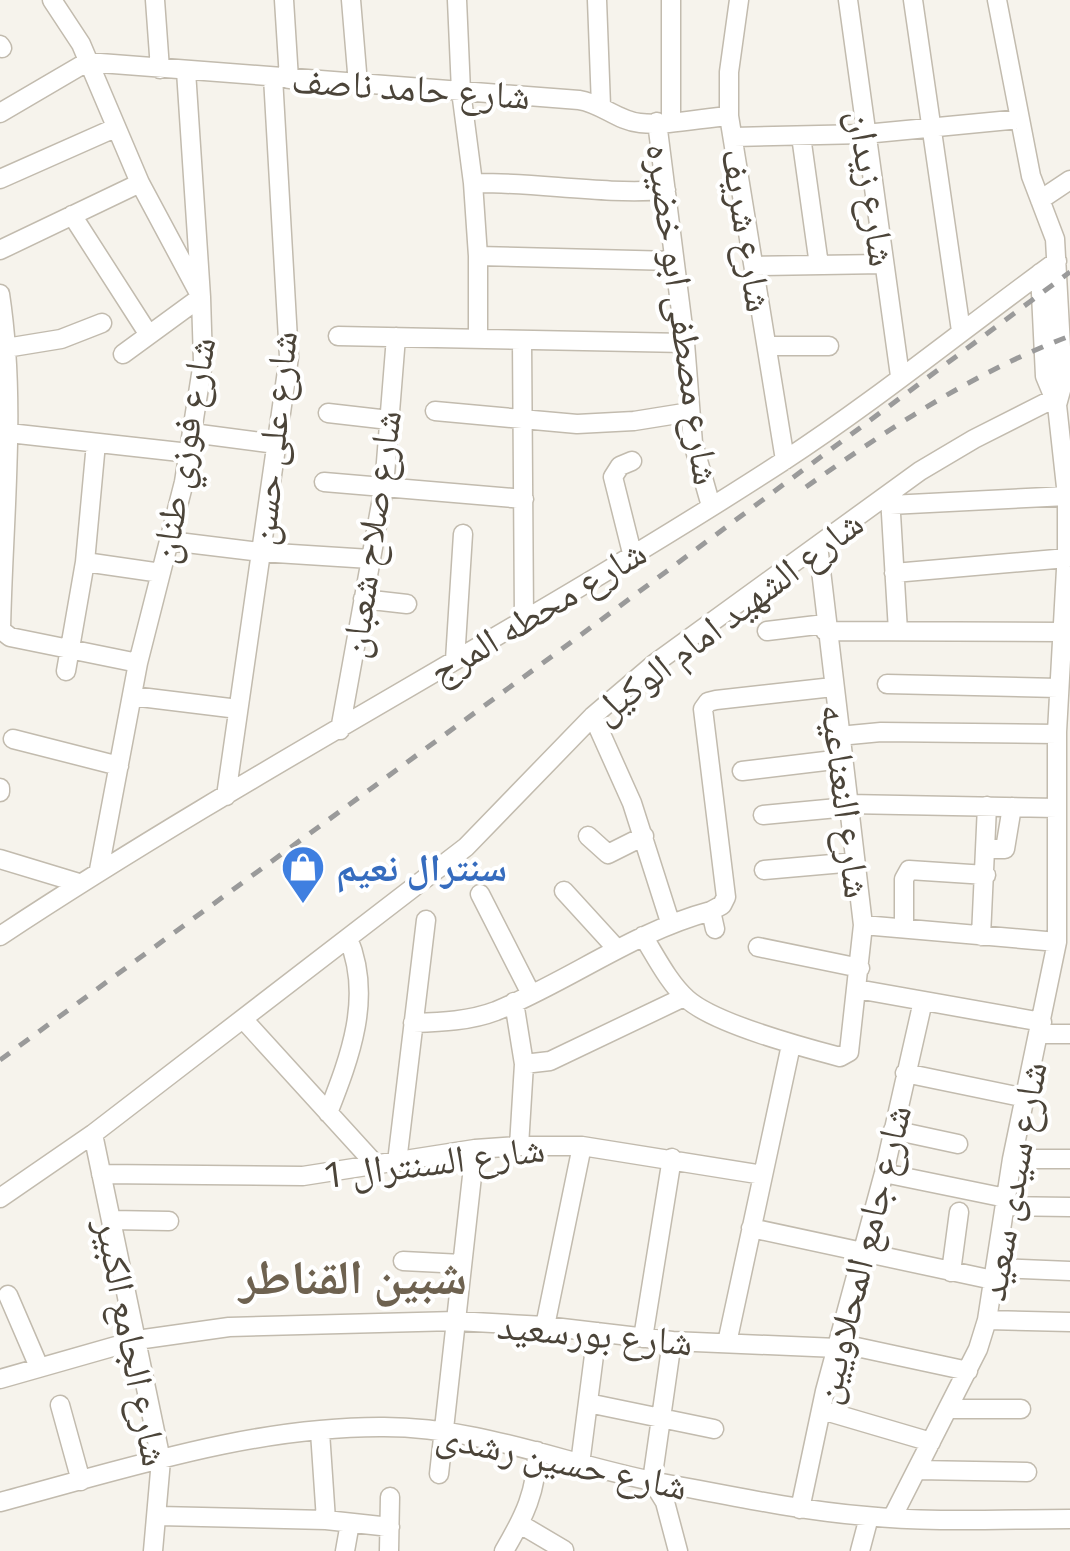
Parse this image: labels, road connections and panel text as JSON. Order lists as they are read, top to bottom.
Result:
{
  "streets": {
    "street": [
      "شارع حامد ناصف",
      "شارع زيدان",
      "شارع شريف",
      "شارع مصطفى ابو خضيره",
      "شارع على حسن",
      "شارع فوزي طنان",
      "شارع صلاح شعبان",
      "شارع محطه المرج",
      "شارع الشهيد امام الوكيل",
      "شارع النعناعيه",
      "شارع السنترال 1",
      "شارع سيدى سعيد",
      "شارع جامع المحلاويين",
      "شارع بورسعيد",
      "شارع الجامع الكبير",
      "شارع حسين رشدى"
    ]
  },
  "crossings": [
    ["شارع حامد ناصف", "شارع شريف"],
    ["شارع حامد ناصف", "شارع مصطفى ابو خضيره"],
    ["شارع حامد ناصف", "شارع على حسن"],
    ["شارع حامد ناصف", "شارع فوزي طنان"],
    ["شارع زيدان", "شارع محطه المرج"],
    ["شارع شريف", "شارع محطه المرج"],
    ["شارع مصطفى ابو خضيره", "شارع محطه المرج"],
    ["شارع على حسن", "شارع محطه المرج"],
    ["شارع فوزي طنان", "شارع محطه المرج"],
    ["شارع صلاح شعبان", "شارع محطه المرج"],
    ["شارع الشهيد امام الوكيل", "شارع النعناعيه"],
    ["شارع الشهيد امام الوكيل", "شارع سيدى سعيد"],
    ["شارع الشهيد امام الوكيل", "شارع الجامع الكبير"],
    ["شارع السنترال 1", "شارع الجامع الكبير"],
    ["شارع سيدى سعيد", "شارع بورسعيد"],
    ["شارع سيدى سعيد", "شارع حسين رشدى"],
    ["شارع جامع المحلاويين", "شارع بورسعيد"],
    ["شارع جامع المحلاويين", "شارع حسين رشدى"],
    ["شارع بورسعيد", "شارع الجامع الكبير"],
    ["شارع الجامع الكبير", "شارع حسين رشدى"]
  ],
  "districts": ["شبين القناطر"],
  "places": {
    "shop": ["سنترال نعيم"]
  }
}
